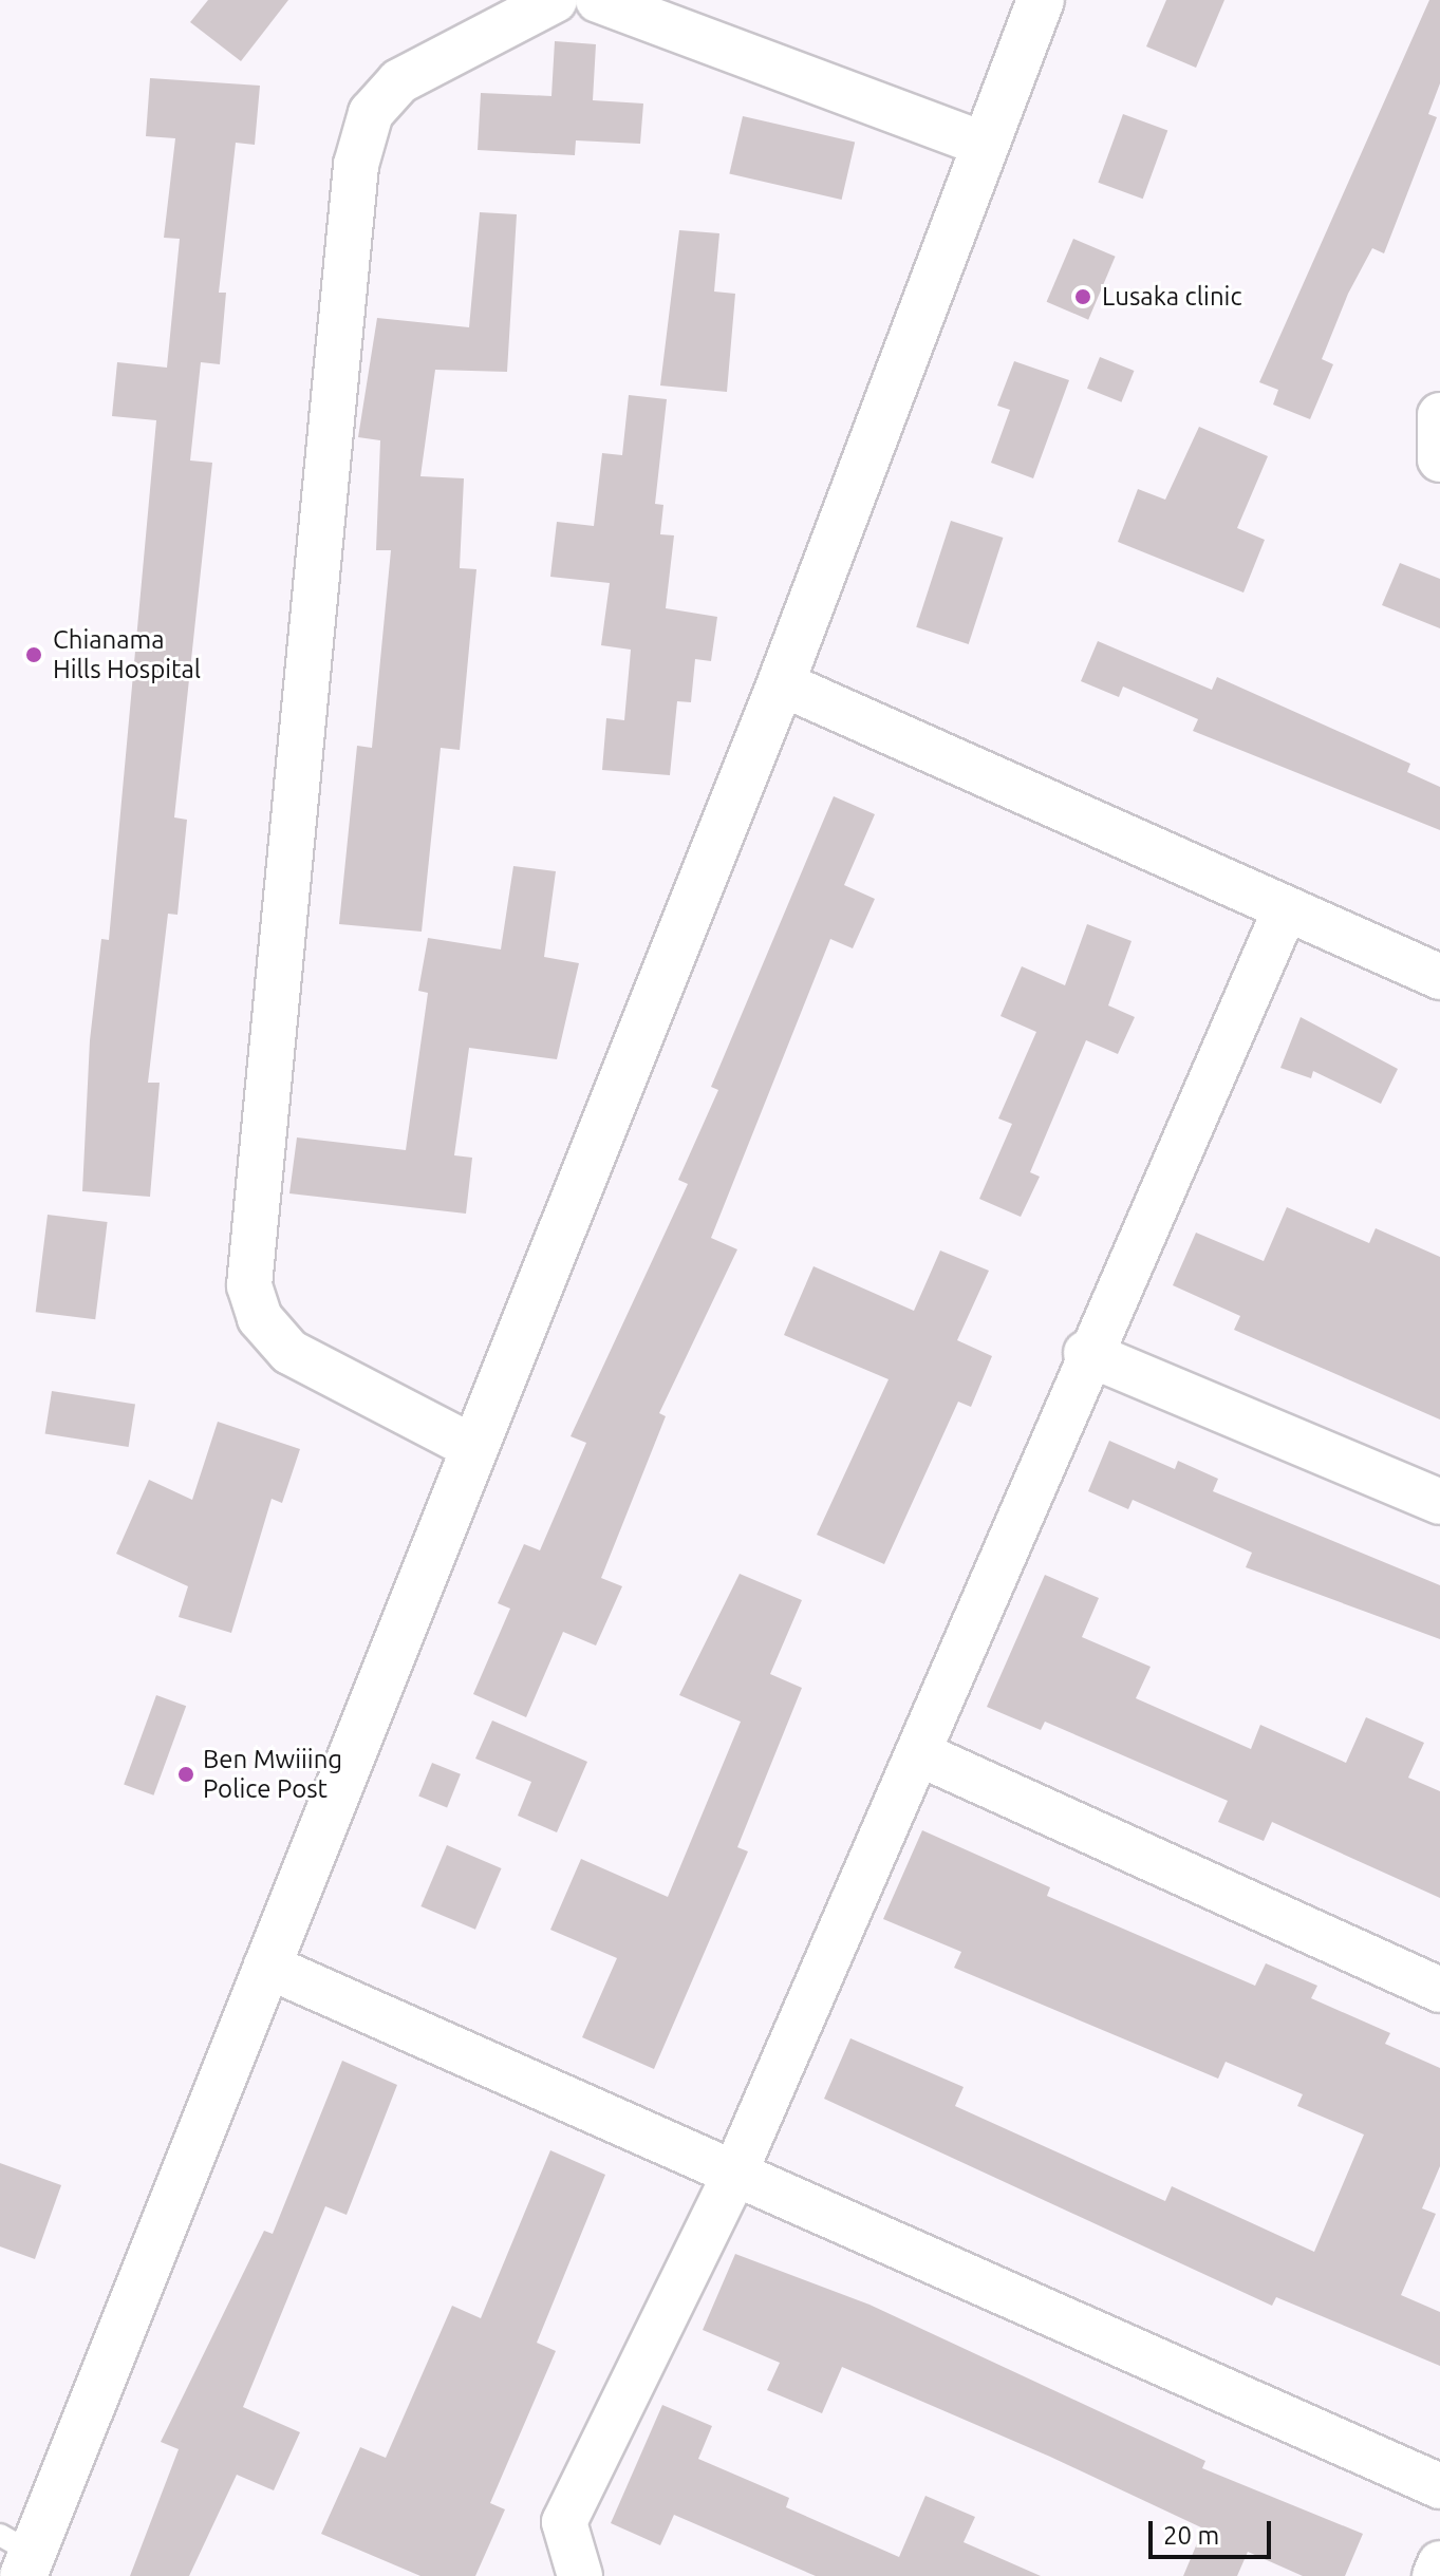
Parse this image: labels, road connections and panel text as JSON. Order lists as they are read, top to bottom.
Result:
{
  "places": ["Lusaka clinic", "Chianama Hills Hospital", "Ben Mwiiing Police Post"],
  "scale_bar": "20 m"
}
